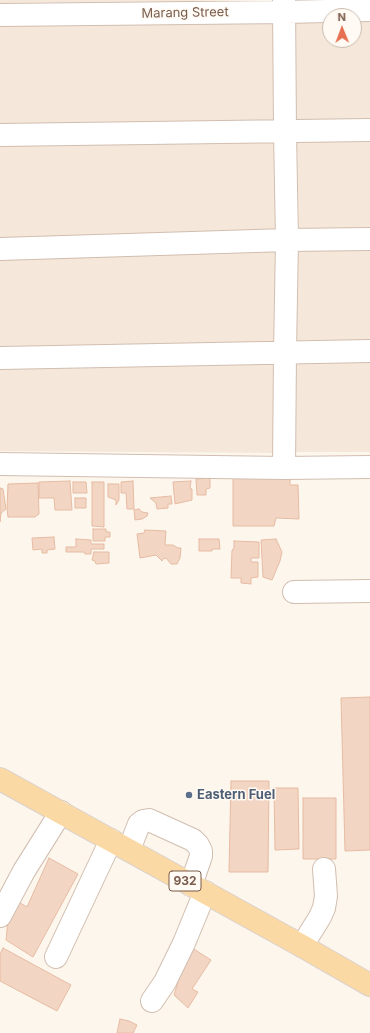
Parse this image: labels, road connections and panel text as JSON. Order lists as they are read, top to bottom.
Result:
{
  "streets": {
    "main road": ["932"],
    "street": ["Marang Street"]
  },
  "places": ["Eastern Fuel"],
  "north": "top"
}
